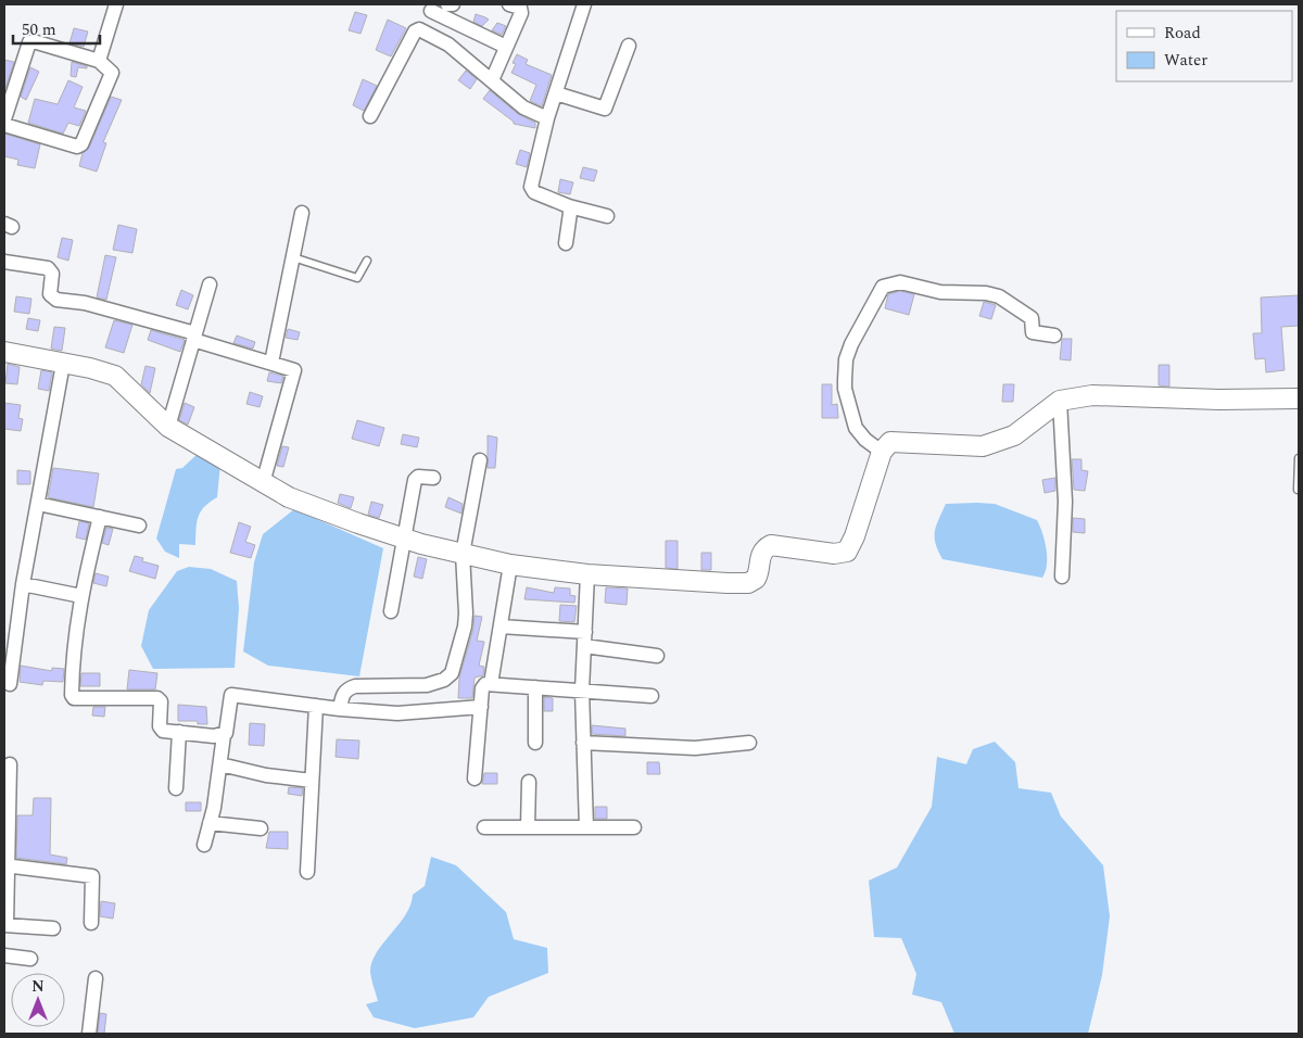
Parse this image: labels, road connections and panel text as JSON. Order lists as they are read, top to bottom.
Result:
{
  "legend": ["Road", "Water"],
  "scale_bar": "50 m",
  "north": "top"
}
